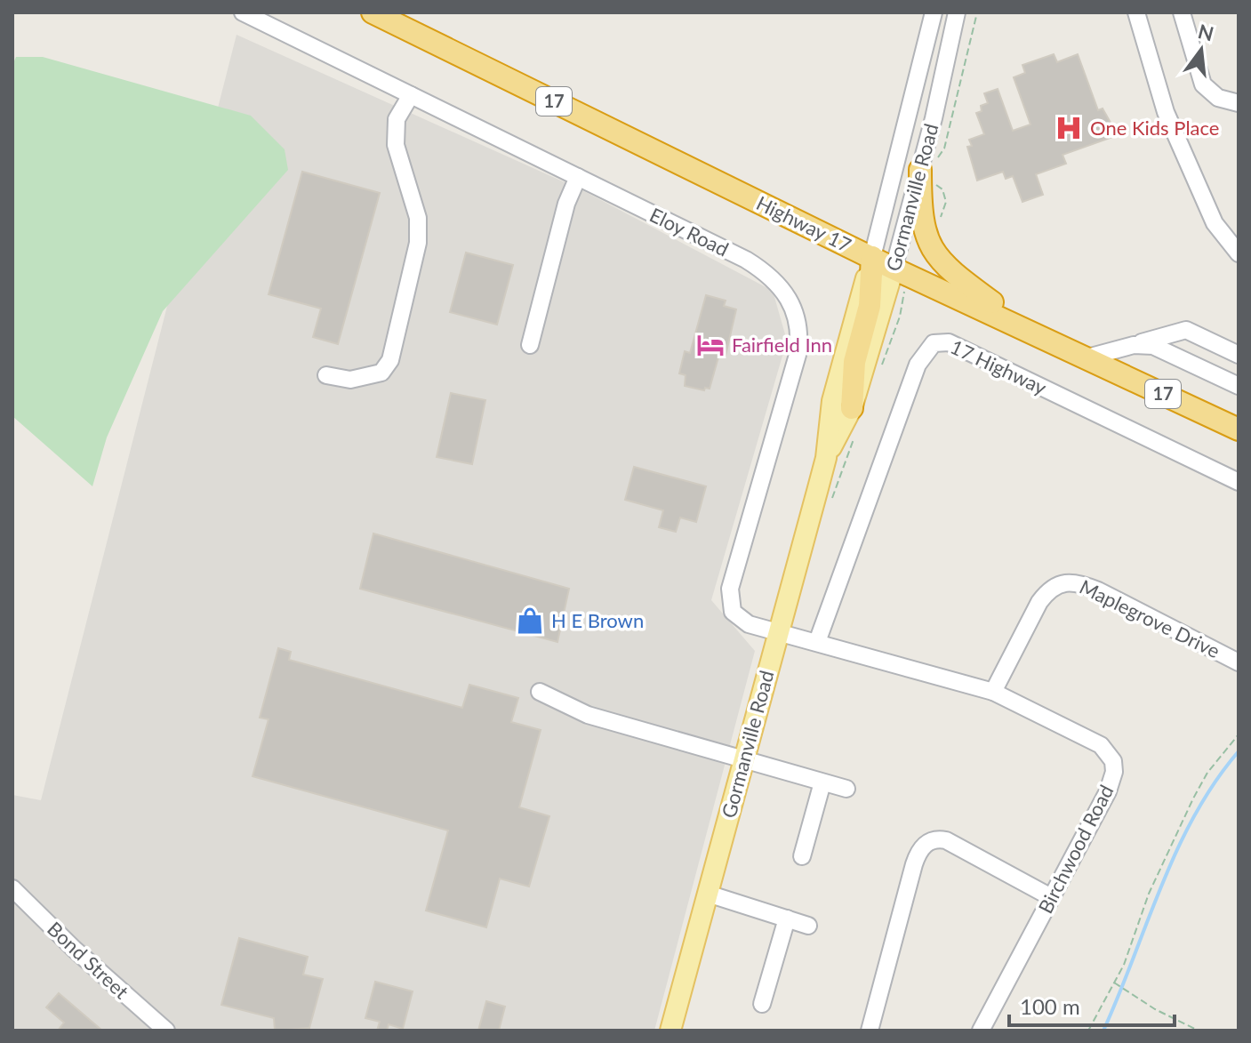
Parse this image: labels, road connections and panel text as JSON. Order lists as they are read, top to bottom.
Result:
{
  "streets": {
    "highway": ["17", "Highway 17"],
    "main road": ["Gormanville Road"],
    "street": [
      "Eloy Road",
      "17 Highway",
      "Maplegrove Drive",
      "Birchwood Road",
      "Bond Street"
    ]
  },
  "crossings": [
    ["Gormanville Road", "Highway 17"],
    ["Gormanville Road", "Eloy Road"],
    ["Gormanville Road", "Birchwood Road"],
    ["Eloy Road", "Birchwood Road"],
    ["17 Highway", "Birchwood Road"],
    ["Maplegrove Drive", "Birchwood Road"]
  ],
  "places": {
    "hospital": ["One Kids Place"],
    "hotel": ["Fairfield Inn"],
    "shop": ["H E Brown"]
  },
  "scale_bar": "100 m",
  "north": "top"
}
